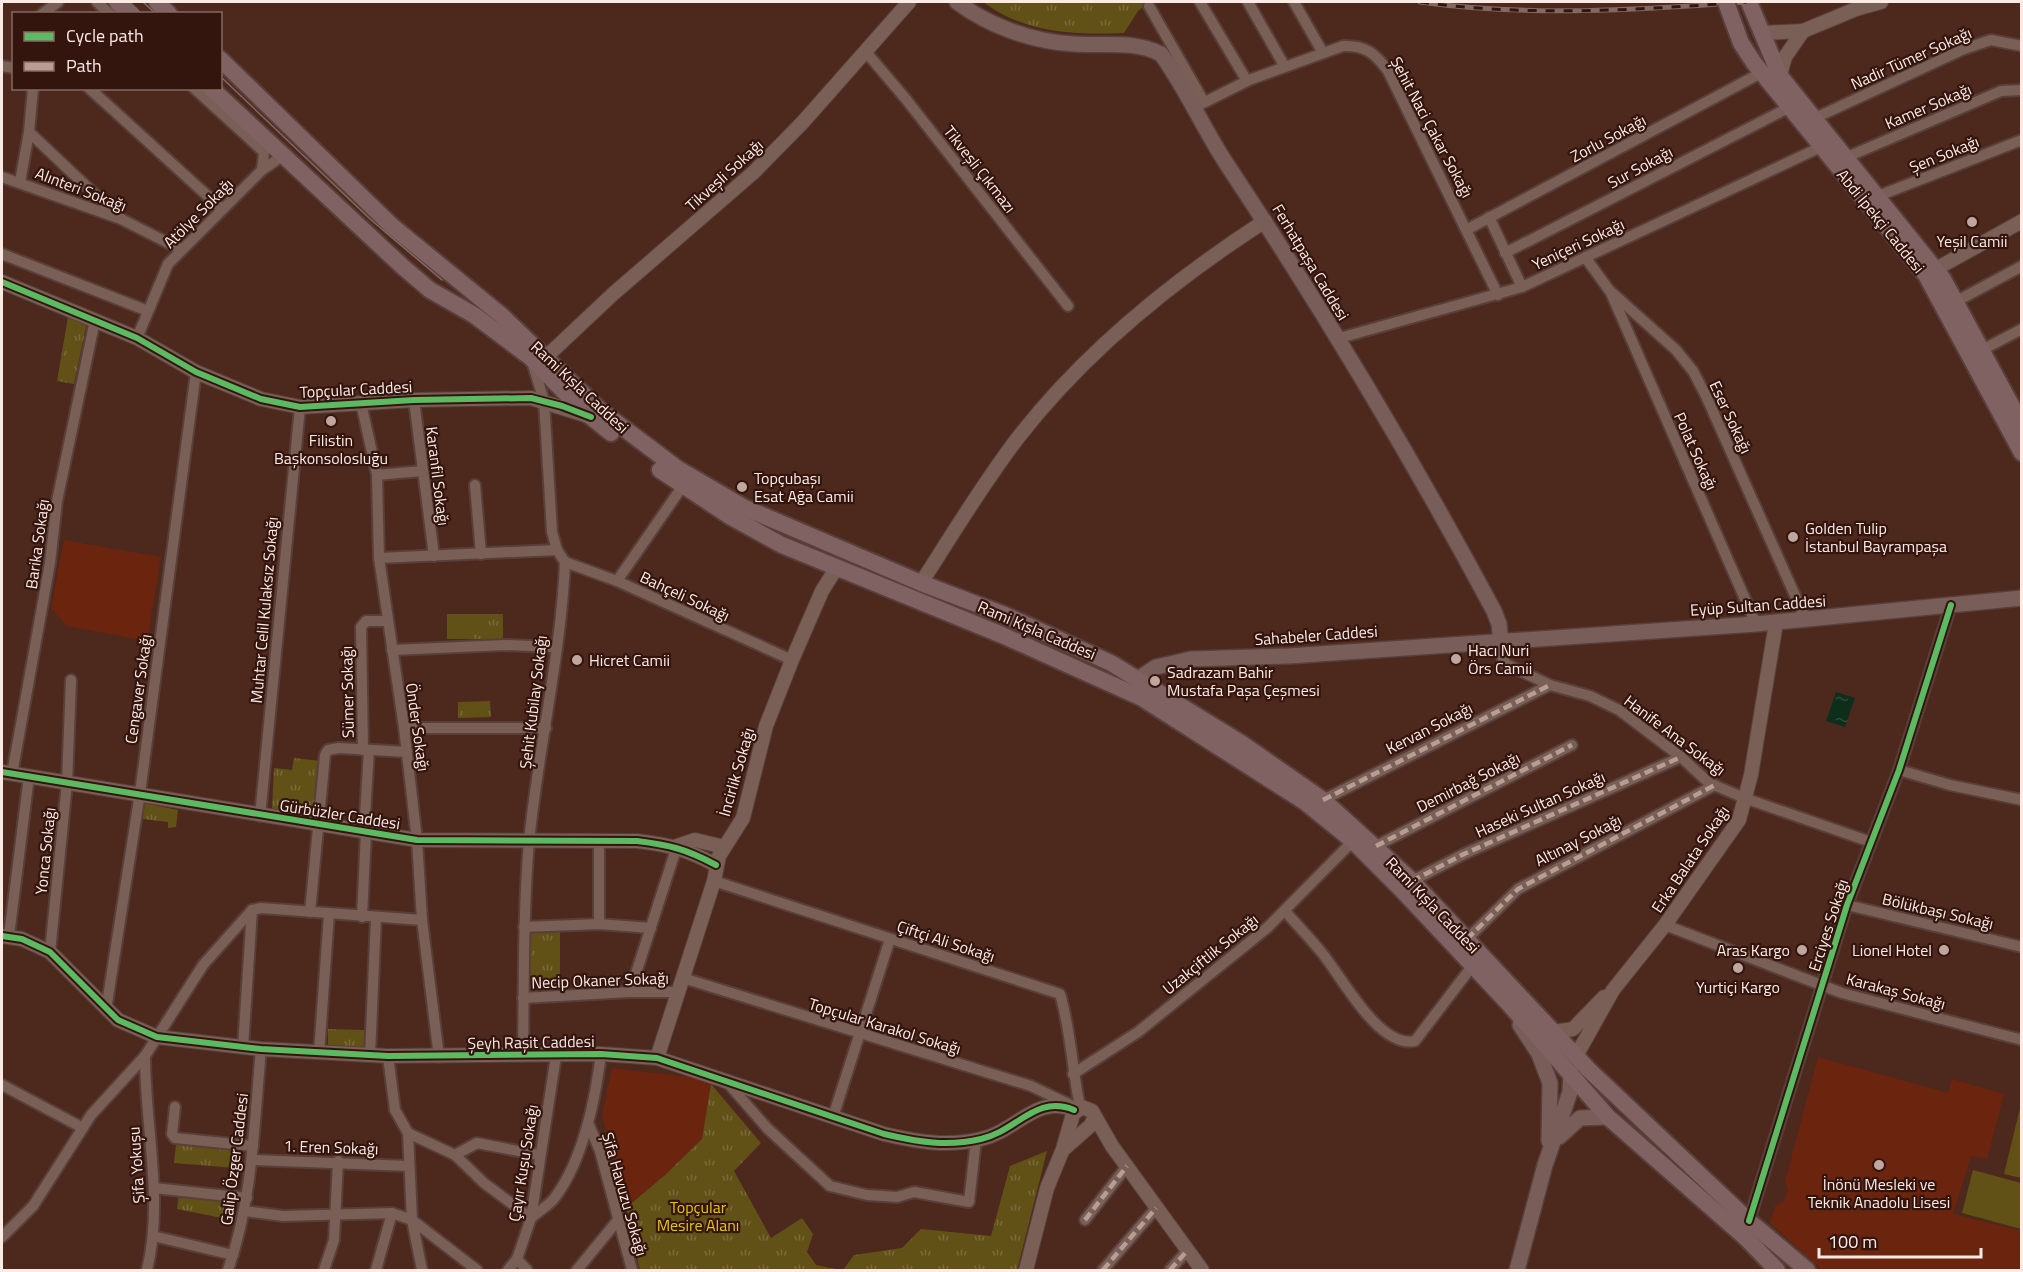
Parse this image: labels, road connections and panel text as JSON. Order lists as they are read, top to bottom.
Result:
{
  "streets": {
    "main road": [
      "Abdi İpekçi Caddesi",
      "Ferhatpaşa Caddesi",
      "Rami Kışla Caddesi",
      "Eyüp Sultan Caddesi",
      "Sahabeler Caddesi"
    ],
    "street": [
      "Nadir Tümer Sokağı",
      "Kamer Sokağı",
      "Şehit Naci Çakar Sokağı",
      "Zorlu Sokağı",
      "Şen Sokağı",
      "Sur Sokağı",
      "Tikveşli Çıkmazı",
      "Tikveşli Sokağı",
      "Alınteri Sokağı",
      "Atölye Sokağı",
      "Yeniçeri Sokağı",
      "Topçular Caddesi",
      "Eser Sokağı",
      "Polat Sokağı",
      "Karanfil Sokağı",
      "Barika Sokağı",
      "Bahçeli Sokağı",
      "Muhtar Celil Kulaksız Sokağı",
      "Cengaver Sokağı",
      "Sümer Sokağı",
      "Şehit Kubilay Sokağı",
      "Önder Sokağı",
      "Kervan Sokağı",
      "Hanife Ana Sokağı",
      "İncirlik Sokağı",
      "Demirbağ Sokağı",
      "Haseki Sultan Sokağı",
      "Gürbüzler Caddesi",
      "Altınay Sokağı",
      "Yonca Sokağı",
      "Erka Balata Sokağı",
      "Bölükbaşı Sokağı",
      "Erciyes Sokağı",
      "Çiftçi Ali Sokağı",
      "Uzakçiftlik Sokağı",
      "Necip Okaner Sokağı",
      "Karakaş Sokağı",
      "Topçular Karakol Sokağı",
      "Şeyh Raşit Caddesi",
      "1. Eren Sokağı",
      "Galip Özger Caddesi",
      "Çayır Kuşu Sokağı",
      "Şifa Yokuşu",
      "Şifa Havuzu Sokağı"
    ]
  },
  "crossings": [
    ["Nadir Tümer Sokağı", "Abdi İpekçi Caddesi"],
    ["Kamer Sokağı", "Abdi İpekçi Caddesi"],
    ["Şehit Naci Çakar Sokağı", "Zorlu Sokağı"],
    ["Şehit Naci Çakar Sokağı", "Yeniçeri Sokağı"],
    ["Şehit Naci Çakar Sokağı", "Ferhatpaşa Caddesi"],
    ["Zorlu Sokağı", "Abdi İpekçi Caddesi"],
    ["Şen Sokağı", "Abdi İpekçi Caddesi"],
    ["Sur Sokağı", "Abdi İpekçi Caddesi"],
    ["Tikveşli Çıkmazı", "Tikveşli Sokağı"],
    ["Tikveşli Sokağı", "Rami Kışla Caddesi"],
    ["Alınteri Sokağı", "Atölye Sokağı"],
    ["Atölye Sokağı", "Rami Kışla Caddesi"],
    ["Atölye Sokağı", "Topçular Caddesi"],
    ["Abdi İpekçi Caddesi", "Yeniçeri Sokağı"],
    ["Yeniçeri Sokağı", "Ferhatpaşa Caddesi"],
    ["Yeniçeri Sokağı", "Eser Sokağı"],
    ["Ferhatpaşa Caddesi", "Eyüp Sultan Caddesi"],
    ["Ferhatpaşa Caddesi", "Sahabeler Caddesi"],
    ["Ferhatpaşa Caddesi", "Hanife Ana Sokağı"],
    ["Rami Kışla Caddesi", "Topçular Caddesi"],
    ["Rami Kışla Caddesi", "Sahabeler Caddesi"],
    ["Rami Kışla Caddesi", "Kervan Sokağı"],
    ["Rami Kışla Caddesi", "İncirlik Sokağı"],
    ["Rami Kışla Caddesi", "Demirbağ Sokağı"],
    ["Rami Kışla Caddesi", "Haseki Sultan Sokağı"],
    ["Rami Kışla Caddesi", "Altınay Sokağı"],
    ["Rami Kışla Caddesi", "Erka Balata Sokağı"],
    ["Rami Kışla Caddesi", "Erciyes Sokağı"],
    ["Rami Kışla Caddesi", "Uzakçiftlik Sokağı"],
    ["Topçular Caddesi", "Karanfil Sokağı"],
    ["Topçular Caddesi", "Barika Sokağı"],
    ["Topçular Caddesi", "Muhtar Celil Kulaksız Sokağı"],
    ["Topçular Caddesi", "Cengaver Sokağı"],
    ["Topçular Caddesi", "Önder Sokağı"],
    ["Eser Sokağı", "Polat Sokağı"],
    ["Eser Sokağı", "Eyüp Sultan Caddesi"],
    ["Polat Sokağı", "Eyüp Sultan Caddesi"],
    ["Barika Sokağı", "Gürbüzler Caddesi"],
    ["Bahçeli Sokağı", "Şehit Kubilay Sokağı"],
    ["Bahçeli Sokağı", "İncirlik Sokağı"],
    ["Eyüp Sultan Caddesi", "Sahabeler Caddesi"],
    ["Eyüp Sultan Caddesi", "Hanife Ana Sokağı"],
    ["Eyüp Sultan Caddesi", "Erka Balata Sokağı"],
    ["Eyüp Sultan Caddesi", "Erciyes Sokağı"],
    ["Muhtar Celil Kulaksız Sokağı", "Gürbüzler Caddesi"],
    ["Sahabeler Caddesi", "Hanife Ana Sokağı"],
    ["Cengaver Sokağı", "Gürbüzler Caddesi"],
    ["Cengaver Sokağı", "Şeyh Raşit Caddesi"],
    ["Sümer Sokağı", "Önder Sokağı"],
    ["Sümer Sokağı", "Gürbüzler Caddesi"],
    ["Şehit Kubilay Sokağı", "Gürbüzler Caddesi"],
    ["Şehit Kubilay Sokağı", "Necip Okaner Sokağı"],
    ["Şehit Kubilay Sokağı", "Şeyh Raşit Caddesi"],
    ["Önder Sokağı", "Gürbüzler Caddesi"],
    ["Önder Sokağı", "Şeyh Raşit Caddesi"],
    ["Kervan Sokağı", "Hanife Ana Sokağı"],
    ["Hanife Ana Sokağı", "Haseki Sultan Sokağı"],
    ["Hanife Ana Sokağı", "Altınay Sokağı"],
    ["Hanife Ana Sokağı", "Erka Balata Sokağı"],
    ["Hanife Ana Sokağı", "Erciyes Sokağı"],
    ["İncirlik Sokağı", "Çiftçi Ali Sokağı"],
    ["İncirlik Sokağı", "Necip Okaner Sokağı"],
    ["İncirlik Sokağı", "Topçular Karakol Sokağı"],
    ["İncirlik Sokağı", "Şeyh Raşit Caddesi"],
    ["Gürbüzler Caddesi", "Yonca Sokağı"],
    ["Yonca Sokağı", "Şeyh Raşit Caddesi"],
    ["Erka Balata Sokağı", "Karakaş Sokağı"],
    ["Bölükbaşı Sokağı", "Erciyes Sokağı"],
    ["Erciyes Sokağı", "Karakaş Sokağı"],
    ["Çiftçi Ali Sokağı", "Uzakçiftlik Sokağı"],
    ["Çiftçi Ali Sokağı", "Topçular Karakol Sokağı"],
    ["Çiftçi Ali Sokağı", "Şeyh Raşit Caddesi"],
    ["Topçular Karakol Sokağı", "Şeyh Raşit Caddesi"],
    ["Şeyh Raşit Caddesi", "Galip Özger Caddesi"],
    ["Şeyh Raşit Caddesi", "Çayır Kuşu Sokağı"],
    ["1. Eren Sokağı", "Galip Özger Caddesi"]
  ],
  "parks": ["Topçular Mesire Alanı"],
  "places": [
    "Yeşil Camii",
    "Filistin Başkonsolosluğu",
    "Topçubaşı Esat Ağa Camii",
    "Golden Tulip İstanbul Bayrampaşa",
    "Hacı Nuri Örs Camii",
    "Hicret Camii",
    "Sadrazam Bahir Mustafa Paşa Çeşmesi",
    "Aras Kargo",
    "Lionel Hotel",
    "Yurtiçi Kargo",
    "İnönü Mesleki ve Teknik Anadolu Lisesi"
  ],
  "legend": ["Cycle path", "Path"],
  "scale_bar": "100 m"
}
